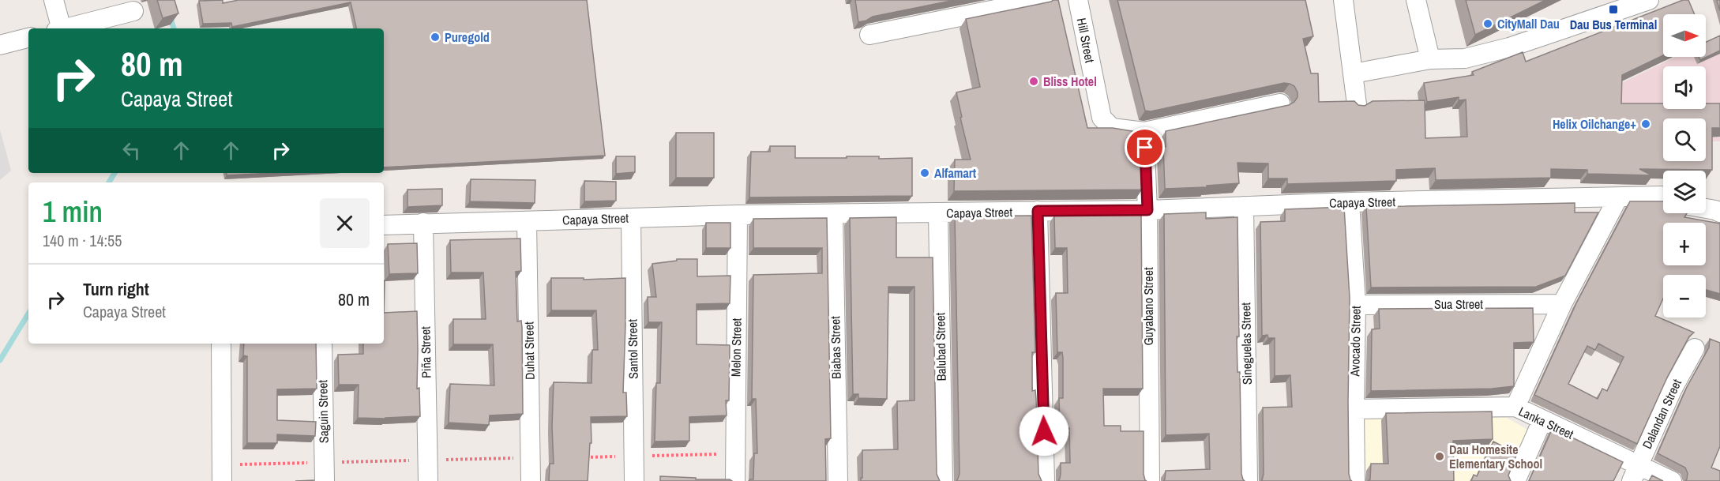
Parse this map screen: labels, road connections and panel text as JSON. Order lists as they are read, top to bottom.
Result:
{
  "streets": {
    "street": [
      "Hill Street",
      "Capaya Street",
      "Sua Street",
      "Guyabano Street",
      "Avocado Street",
      "Sineguelas Street",
      "Balubad Street",
      "Melon Street",
      "Biabas Street",
      "Santol Street",
      "Duhat Street",
      "Piña Street",
      "Saguin Street",
      "Dalandan Street",
      "Lanka Street"
    ]
  },
  "crossings": [
    ["Hill Street", "Guyabano Street"],
    ["Capaya Street", "Guyabano Street"],
    ["Capaya Street", "Avocado Street"],
    ["Capaya Street", "Sineguelas Street"],
    ["Capaya Street", "Balubad Street"],
    ["Capaya Street", "Melon Street"],
    ["Capaya Street", "Biabas Street"],
    ["Capaya Street", "Santol Street"],
    ["Capaya Street", "Duhat Street"],
    ["Capaya Street", "Piña Street"],
    ["Sua Street", "Avocado Street"],
    ["Avocado Street", "Lanka Street"],
    ["Dalandan Street", "Lanka Street"]
  ],
  "places": {
    "transit": ["Dau Bus Terminal"],
    "other": [
      "CityMall Dau",
      "Puregold",
      "Bliss Hotel",
      "Helix Oilchange+",
      "Alfamart",
      "Dau Homesite Elementary School"
    ]
  },
  "north": "right",
  "page": {
    "map_buttons": ["+", "−"],
    "turn": ["80 m", "Capaya Street"],
    "heading": ["1 min", "140 m · 14:55"],
    "list": [
      {
        "name": "Turn right",
        "note": "Capaya Street",
        "value": "80 m"
      }
    ]
  }
}
